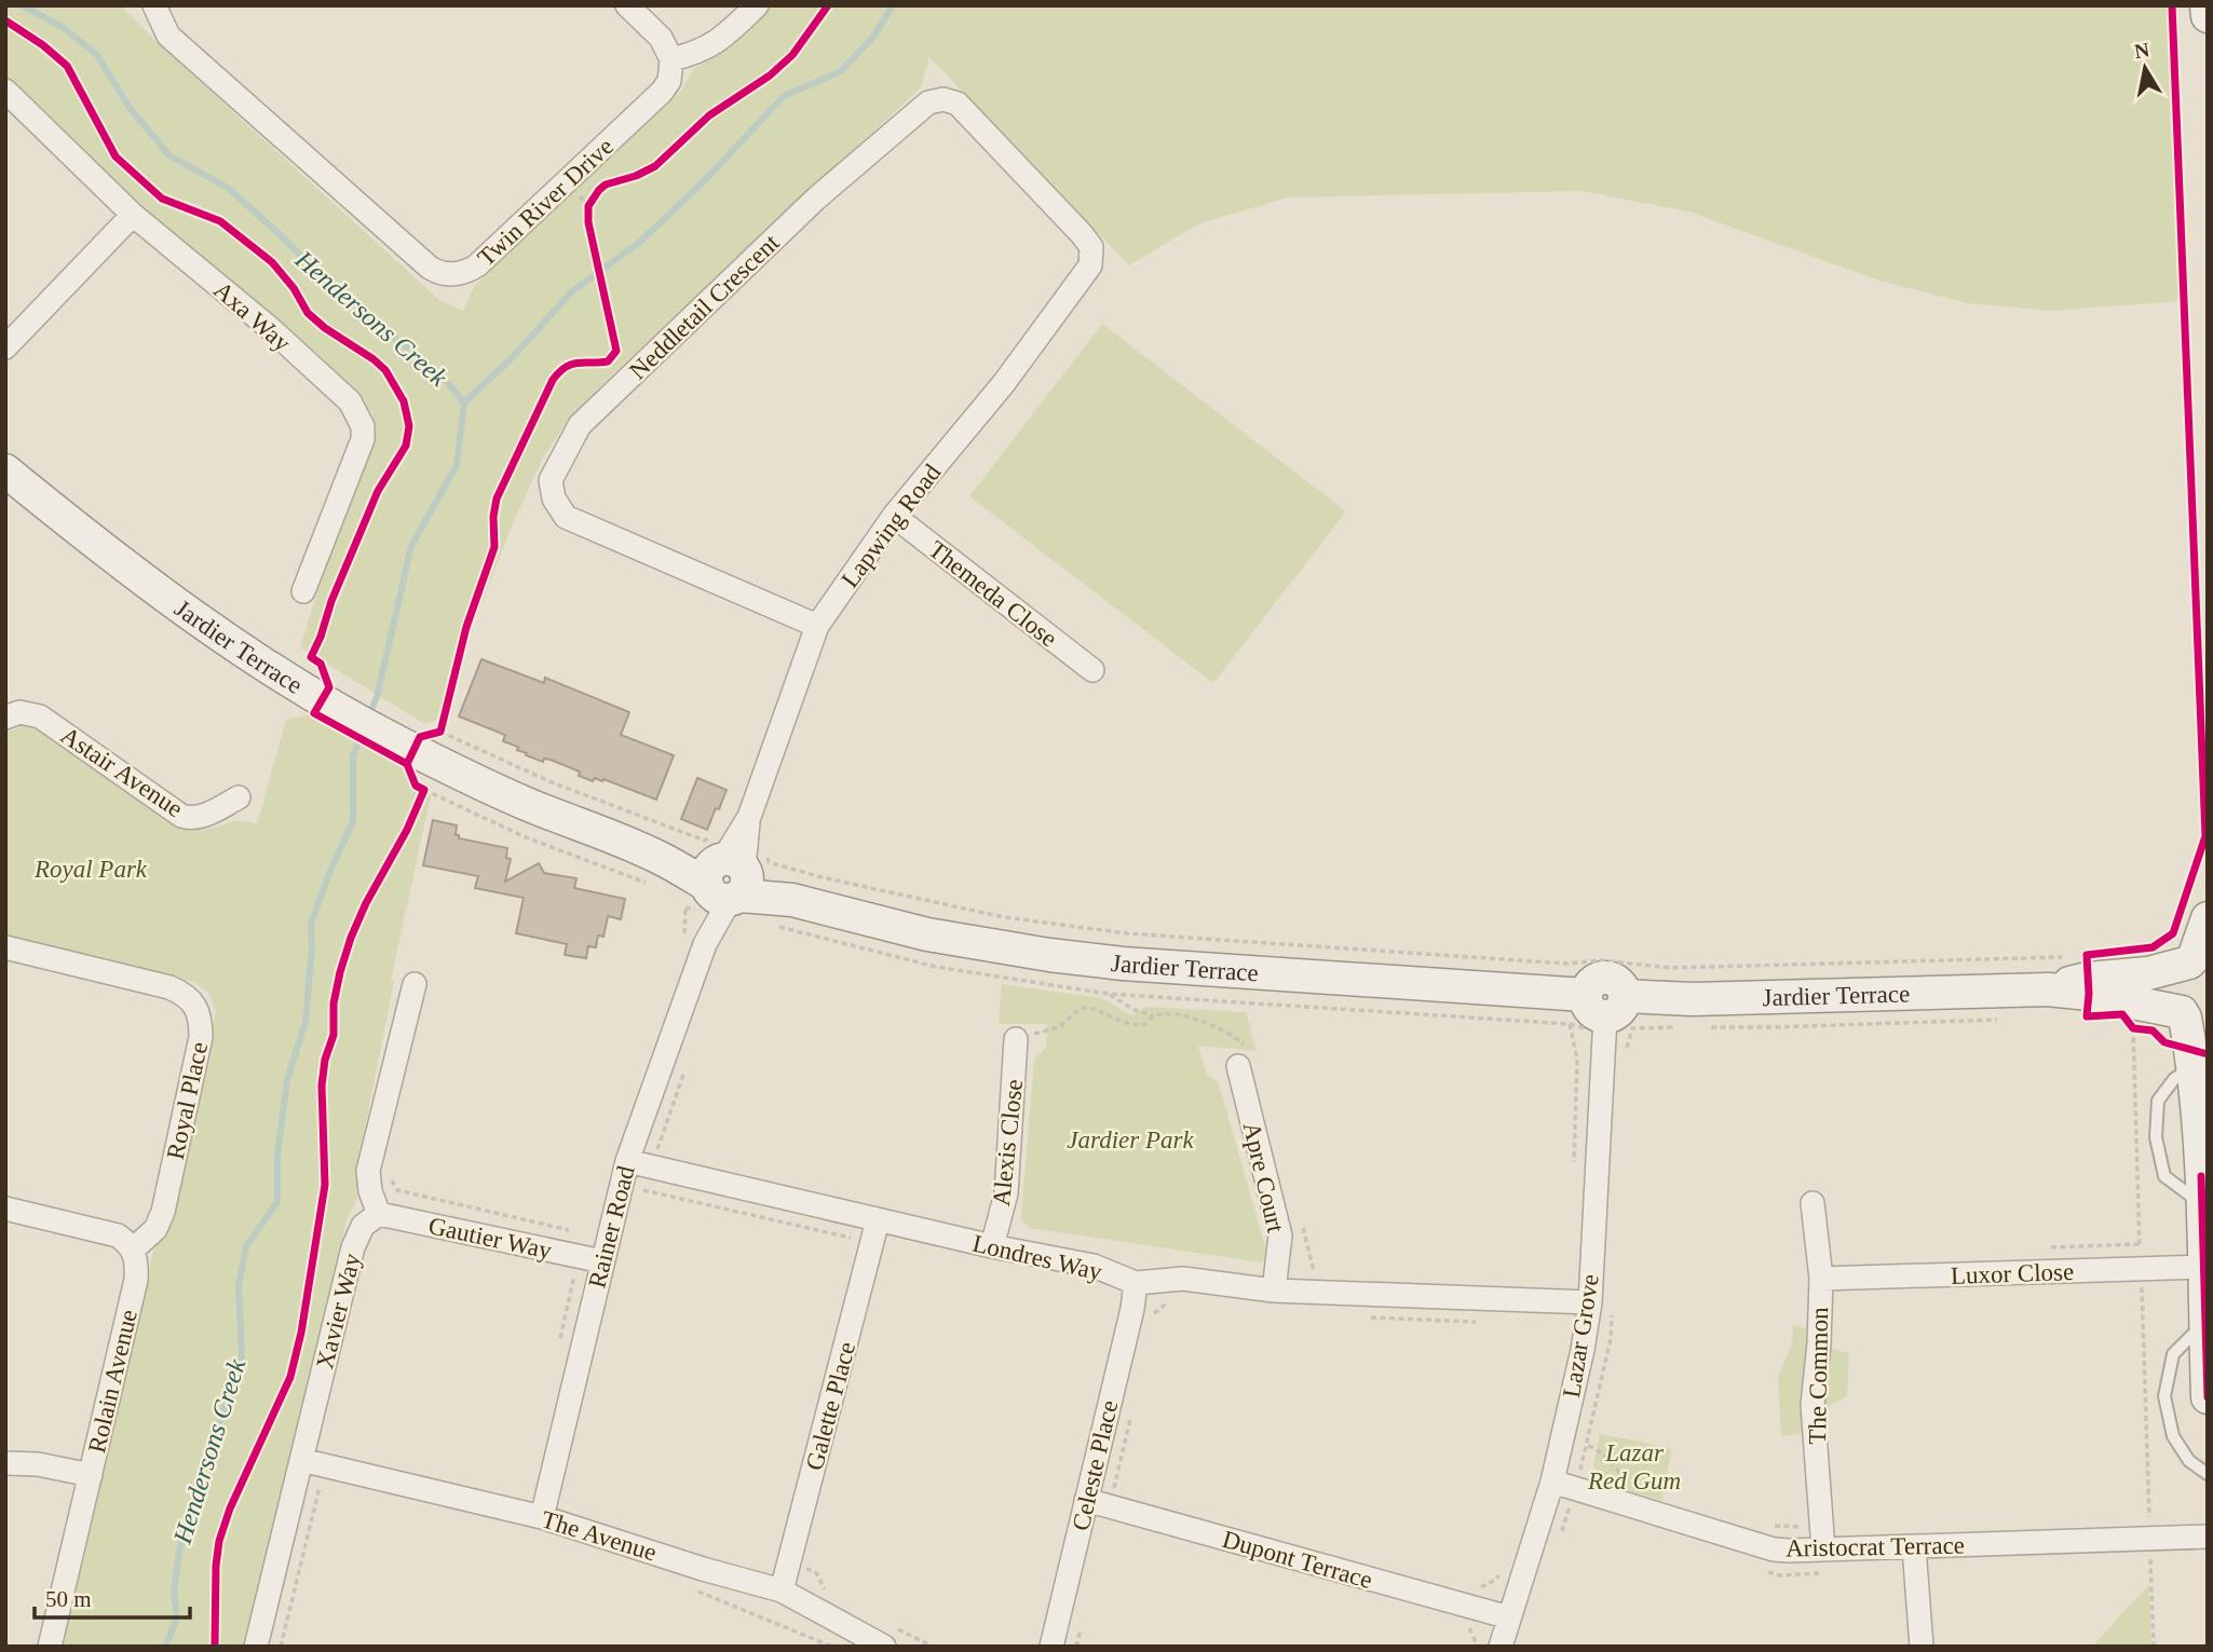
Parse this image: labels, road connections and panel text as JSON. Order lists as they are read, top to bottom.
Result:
{
  "streets": {
    "street": [
      "Twin River Drive",
      "Neddletail Crescent",
      "Axa Way",
      "Lapwing Road",
      "Themeda Close",
      "Jardier Terrace",
      "Astair Avenue",
      "Royal Place",
      "Alexis Close",
      "Apre Court",
      "Rainer Road",
      "Gautier Way",
      "Londres Way",
      "Luxor Close",
      "Xavier Way",
      "Lazar Grove",
      "The Common",
      "Rolain Avenue",
      "Galette Place",
      "Celeste Place",
      "The Avenue",
      "Aristocrat Terrace",
      "Dupont Terrace"
    ]
  },
  "crossings": [
    ["Neddletail Crescent", "Lapwing Road"],
    ["Lapwing Road", "Themeda Close"],
    ["Lapwing Road", "Jardier Terrace"],
    ["Lapwing Road", "Rainer Road"],
    ["Jardier Terrace", "Rainer Road"],
    ["Jardier Terrace", "Lazar Grove"],
    ["Royal Place", "Rolain Avenue"],
    ["Alexis Close", "Londres Way"],
    ["Apre Court", "Londres Way"],
    ["Rainer Road", "Gautier Way"],
    ["Rainer Road", "Londres Way"],
    ["Rainer Road", "The Avenue"],
    ["Gautier Way", "Xavier Way"],
    ["Londres Way", "Lazar Grove"],
    ["Londres Way", "Galette Place"],
    ["Londres Way", "Celeste Place"],
    ["Luxor Close", "The Common"],
    ["Xavier Way", "The Avenue"],
    ["Lazar Grove", "Aristocrat Terrace"],
    ["Lazar Grove", "Dupont Terrace"],
    ["The Common", "Aristocrat Terrace"],
    ["Galette Place", "The Avenue"],
    ["Celeste Place", "Dupont Terrace"]
  ],
  "water": ["Hendersons Creek"],
  "parks": ["Royal Park", "Jardier Park", "Lazar Red Gum"],
  "scale_bar": "50 m",
  "north": "top"
}
